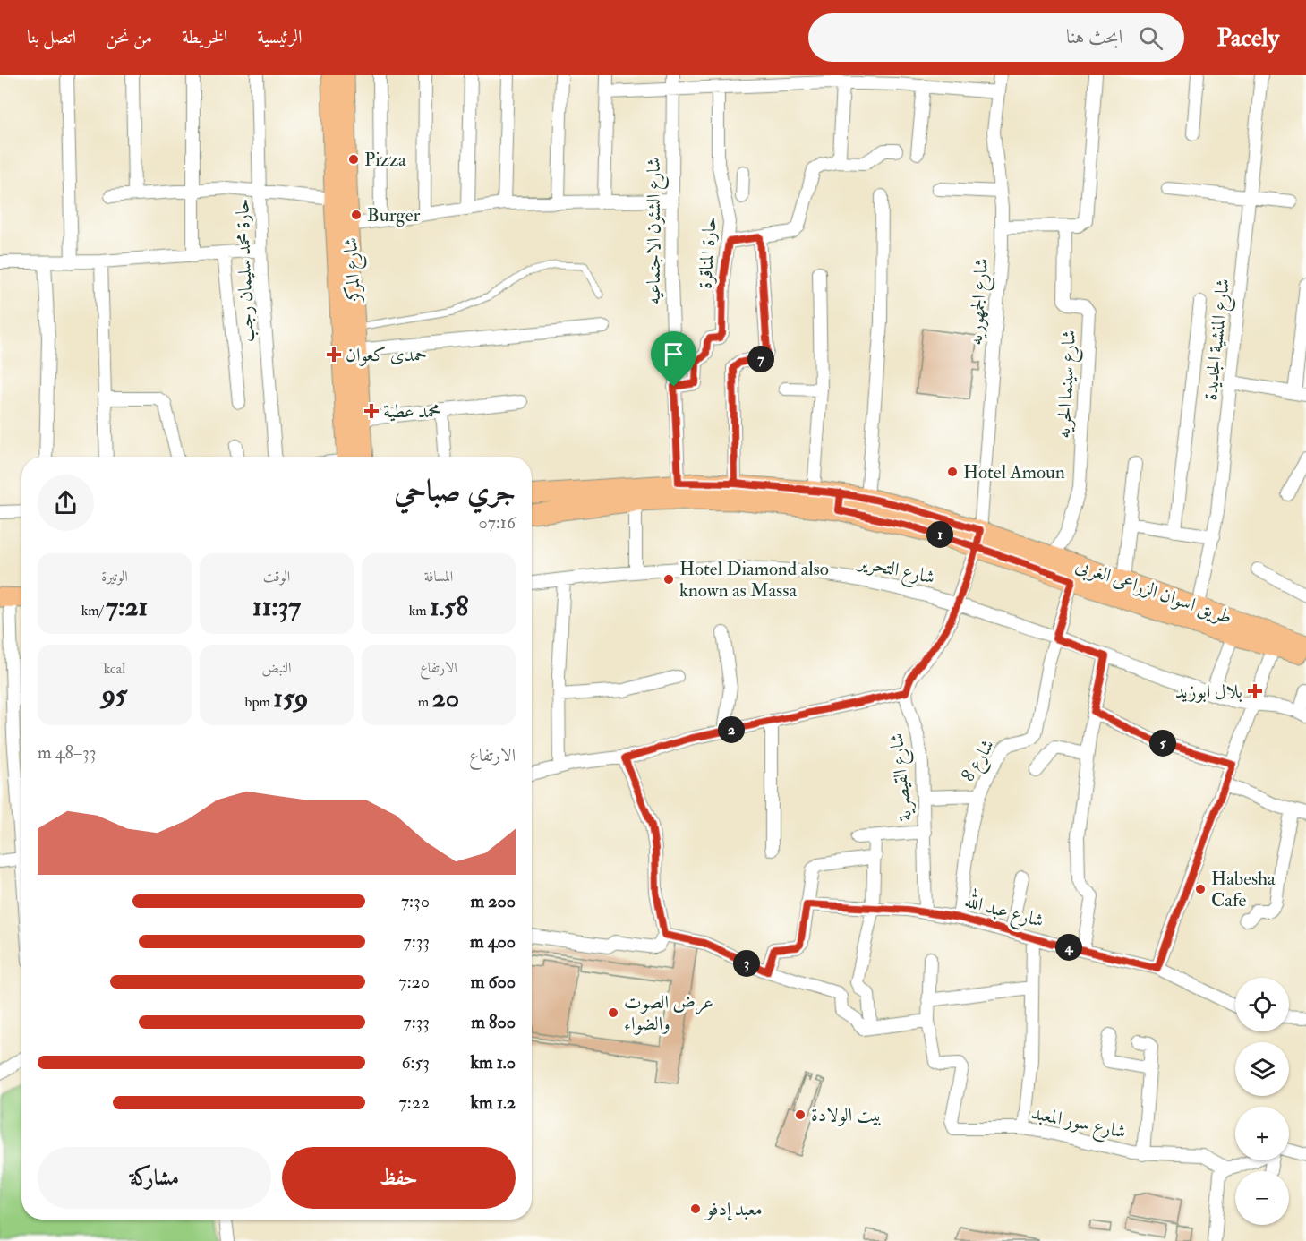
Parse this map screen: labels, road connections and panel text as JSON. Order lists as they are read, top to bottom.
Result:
{
  "streets": {
    "main road": ["شارع المركز", "طريق اسوان الزراعى الغربى"],
    "street": [
      "شارع الشئون الاجتماعيه",
      "حارة المناقرة",
      "حارة محمد سليمان رجب",
      "شارع الجمهوريه",
      "شارع المنشية الجديدة",
      "شارع سينما الحريه",
      "شارع التحرير",
      "شارع 8",
      "شارع القيصرية",
      "شارع عبد الله",
      "شارع سور المعبد"
    ]
  },
  "crossings": [
    ["شارع الشئون الاجتماعيه", "حارة المناقرة"],
    ["شارع الشئون الاجتماعيه", "طريق اسوان الزراعى الغربى"],
    ["شارع الجمهوريه", "طريق اسوان الزراعى الغربى"],
    ["شارع المنشية الجديدة", "طريق اسوان الزراعى الغربى"],
    ["شارع سينما الحريه", "طريق اسوان الزراعى الغربى"],
    ["شارع التحرير", "شارع 8"],
    ["طريق اسوان الزراعى الغربى", "شارع 8"],
    ["شارع 8", "شارع عبد الله"],
    ["شارع القيصرية", "شارع عبد الله"]
  ],
  "places": {
    "other": [
      "Pizza",
      "Burger",
      "Hotel Amoun",
      "Hotel Diamond also known as Massa",
      "Habesha Cafe",
      "عرض الصوت والضواء",
      "بيت الولادة",
      "معبد إدفو"
    ],
    "health": ["حمدى كعوان", "محمد عطية", "بلال ابوزيد"]
  },
  "page": {
    "header": "Pacely",
    "search": "ابحث هنا",
    "nav": [
      "الرئيسية",
      "الخريطة",
      "من نحن",
      "اتصل بنا"
    ],
    "pins": [
      "7",
      "1",
      "2",
      "5",
      "4",
      "3"
    ],
    "heading": ["جري صباحي", "07:16"],
    "stats": [
      ["المسافة", "1.58 km"],
      ["الوقت", "11:37"],
      ["الوتيرة", "7:21 /km"],
      ["الارتفاع", "20 m"],
      ["النبض", "159 bpm"],
      ["kcal", "95"]
    ],
    "chart": ["الارتفاع", "33–48 m"],
    "list": [
      {
        "name": "200 m",
        "note": "7:30"
      },
      {
        "name": "400 m",
        "note": "7:33"
      },
      {
        "name": "600 m",
        "note": "7:20"
      },
      {
        "name": "800 m",
        "note": "7:33"
      },
      {
        "name": "1.0 km",
        "note": "6:53"
      },
      {
        "name": "1.2 km",
        "note": "7:22"
      }
    ],
    "map_buttons": ["+", "−"],
    "buttons": ["حفظ", "مشاركة"]
  }
}
